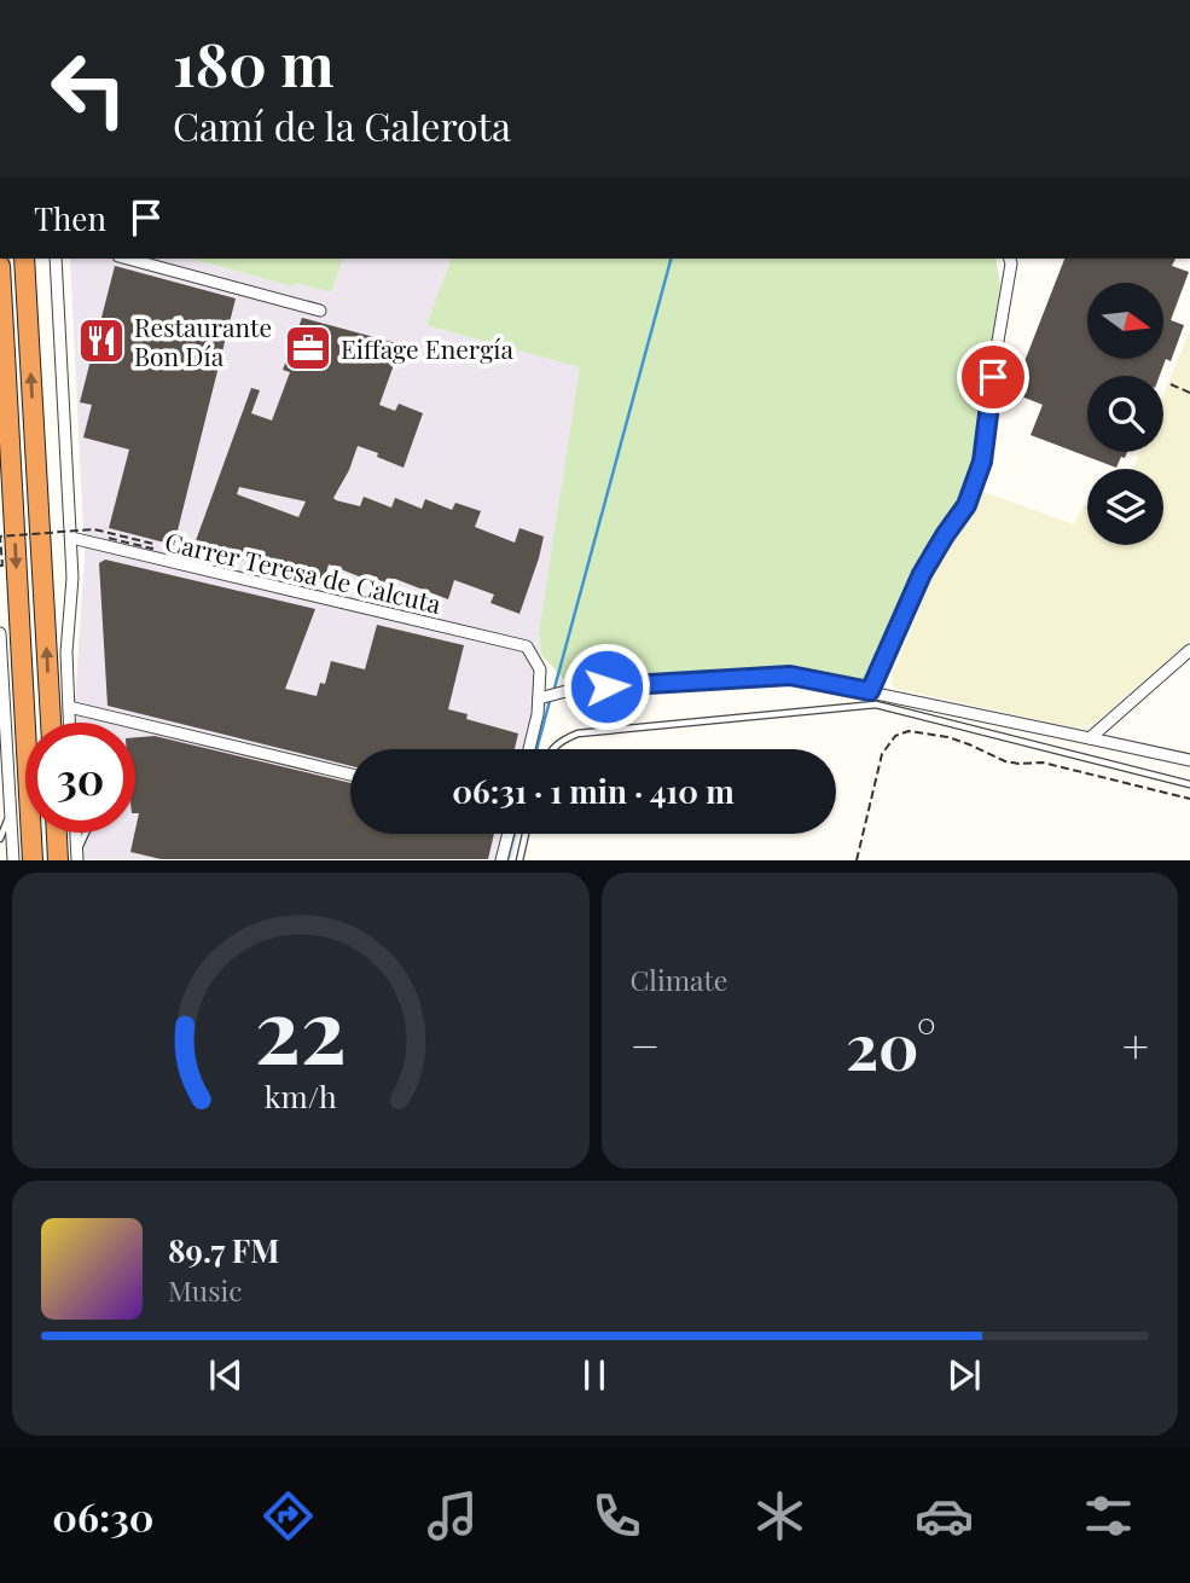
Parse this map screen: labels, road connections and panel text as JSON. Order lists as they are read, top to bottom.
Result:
{
  "streets": {
    "street": ["Carrer Teresa de Calcuta"]
  },
  "places": {
    "restaurant": ["Restaurante Bon Día"],
    "office": ["Eiffage Energía"]
  },
  "north": "right",
  "page": {
    "turn": ["180 m", "Camí de la Galerota"],
    "then": "Then",
    "limit": "30",
    "trip": "06:31 · 1 min · 410 m",
    "tile": "Climate",
    "heat": ["−", "20°", "+"],
    "song": ["89.7 FM", "Music"],
    "tabs": "06:30",
    "gauge": ["22", "km/h"]
  }
}
